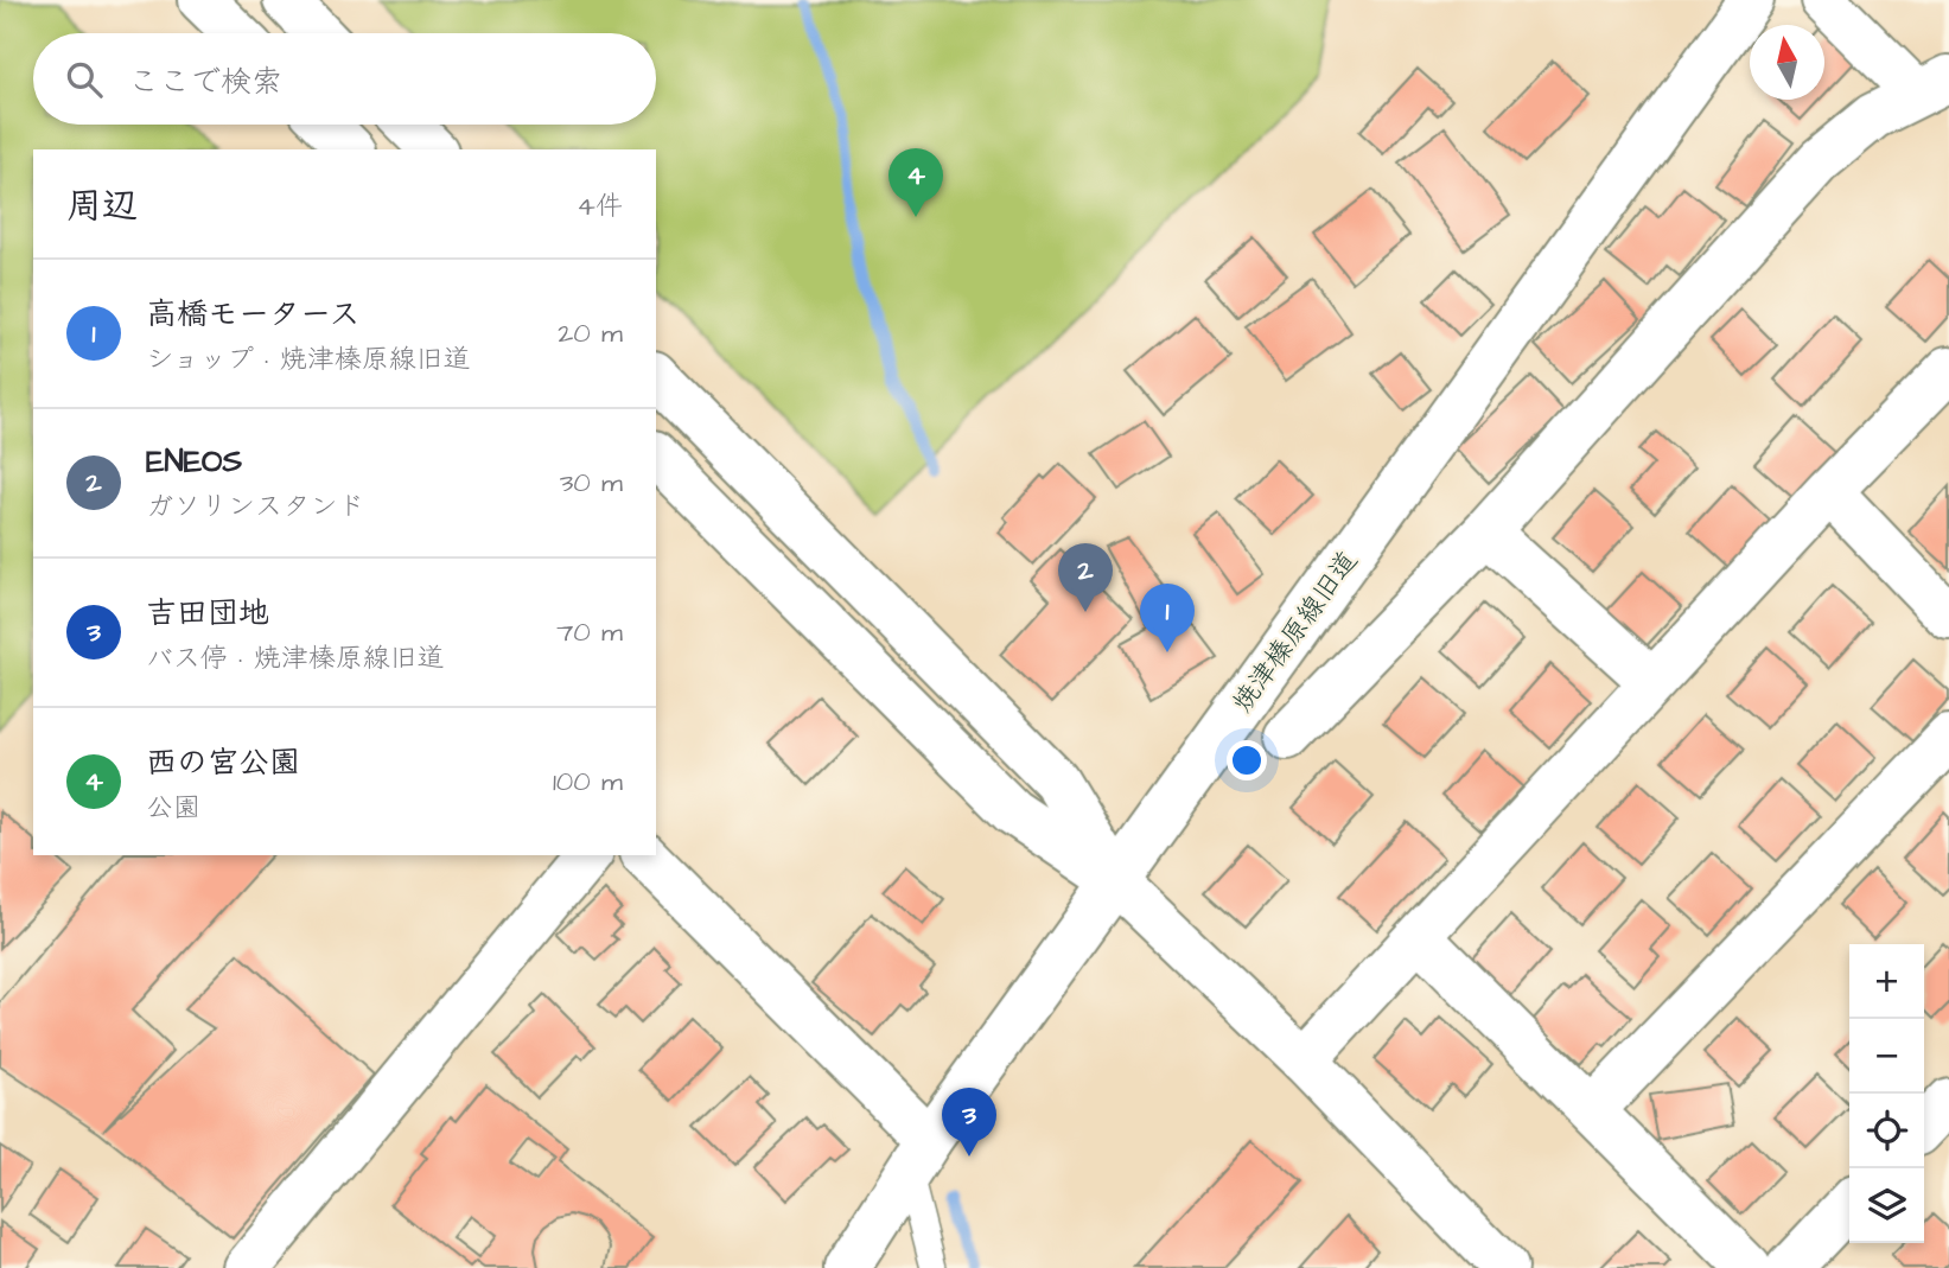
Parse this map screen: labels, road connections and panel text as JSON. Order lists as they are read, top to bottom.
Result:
{
  "streets": {
    "street": ["焼津榛原線旧道"]
  },
  "north": "top",
  "page": {
    "search": "ここで検索",
    "pins": [
      "4",
      "2",
      "1",
      "3"
    ],
    "heading": ["周辺", "4件"],
    "list": [
      {
        "mark": "1",
        "name": "高橋モータース",
        "note": "ショップ · 焼津榛原線旧道",
        "value": "20 m"
      },
      {
        "mark": "2",
        "name": "ENEOS",
        "note": "ガソリンスタンド",
        "value": "30 m"
      },
      {
        "mark": "3",
        "name": "吉田団地",
        "note": "バス停 · 焼津榛原線旧道",
        "value": "70 m"
      },
      {
        "mark": "4",
        "name": "西の宮公園",
        "note": "公園",
        "value": "100 m"
      }
    ],
    "map_buttons": ["+", "−"]
  }
}
